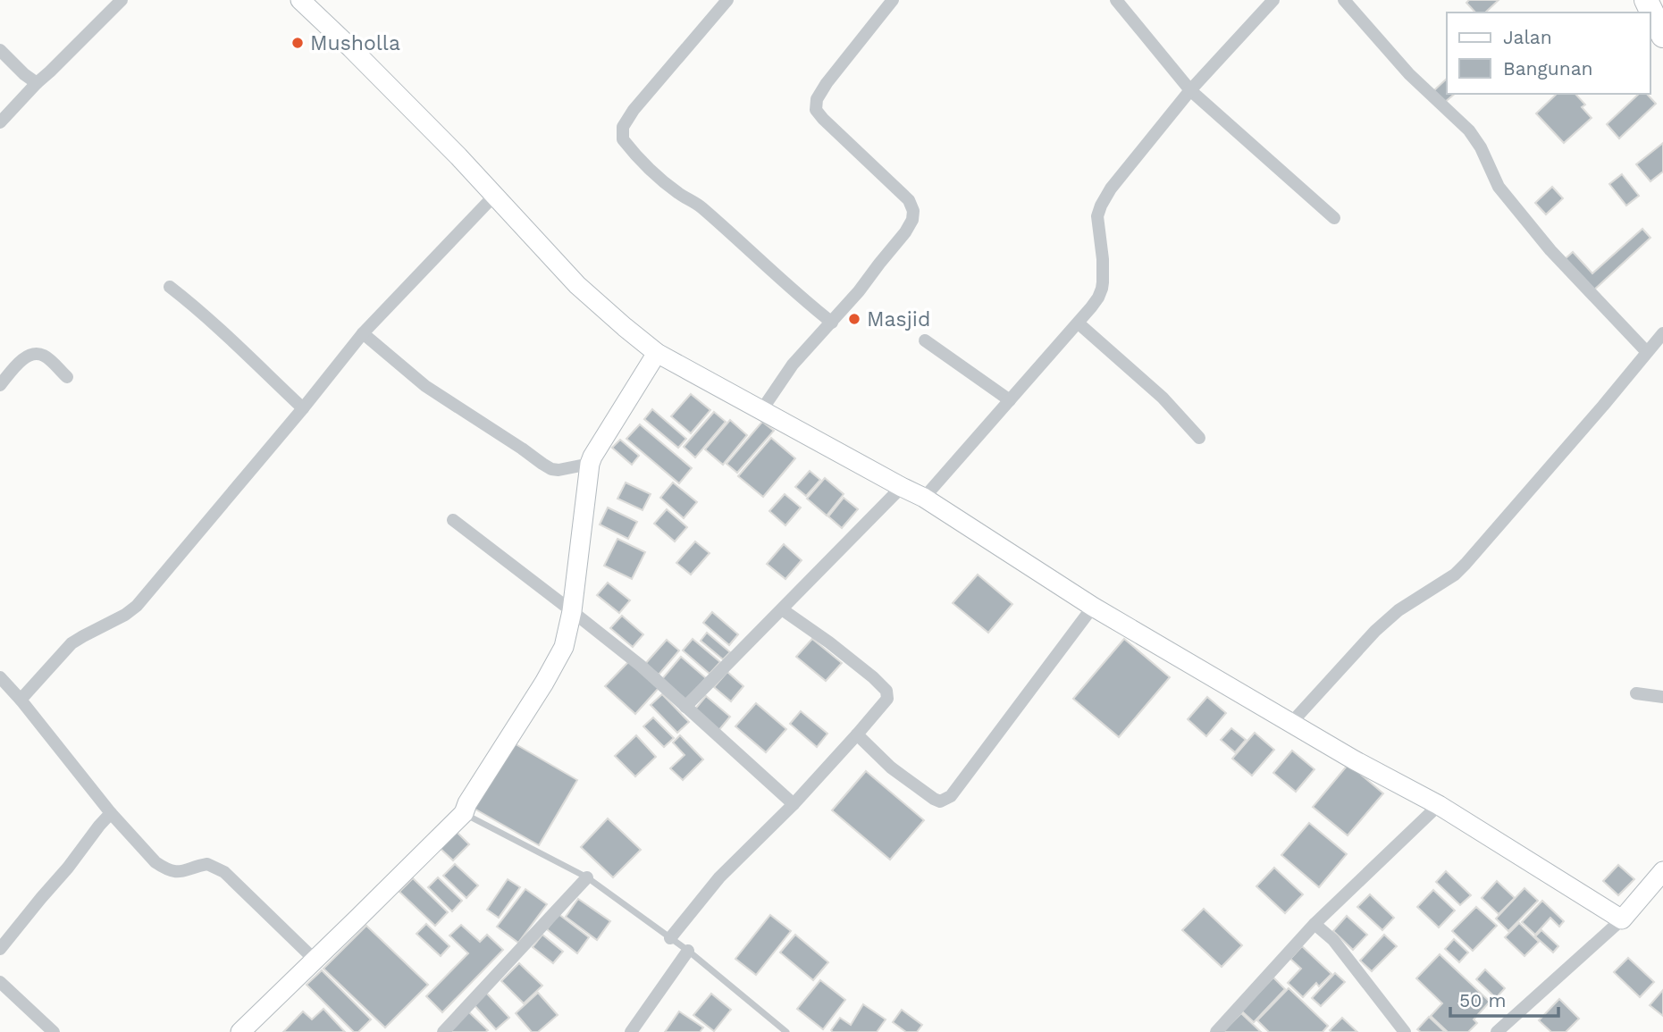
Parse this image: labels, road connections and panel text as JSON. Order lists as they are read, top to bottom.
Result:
{
  "places": ["Musholla", "Masjid"],
  "legend": ["Jalan", "Bangunan"],
  "scale_bar": "50 m"
}
